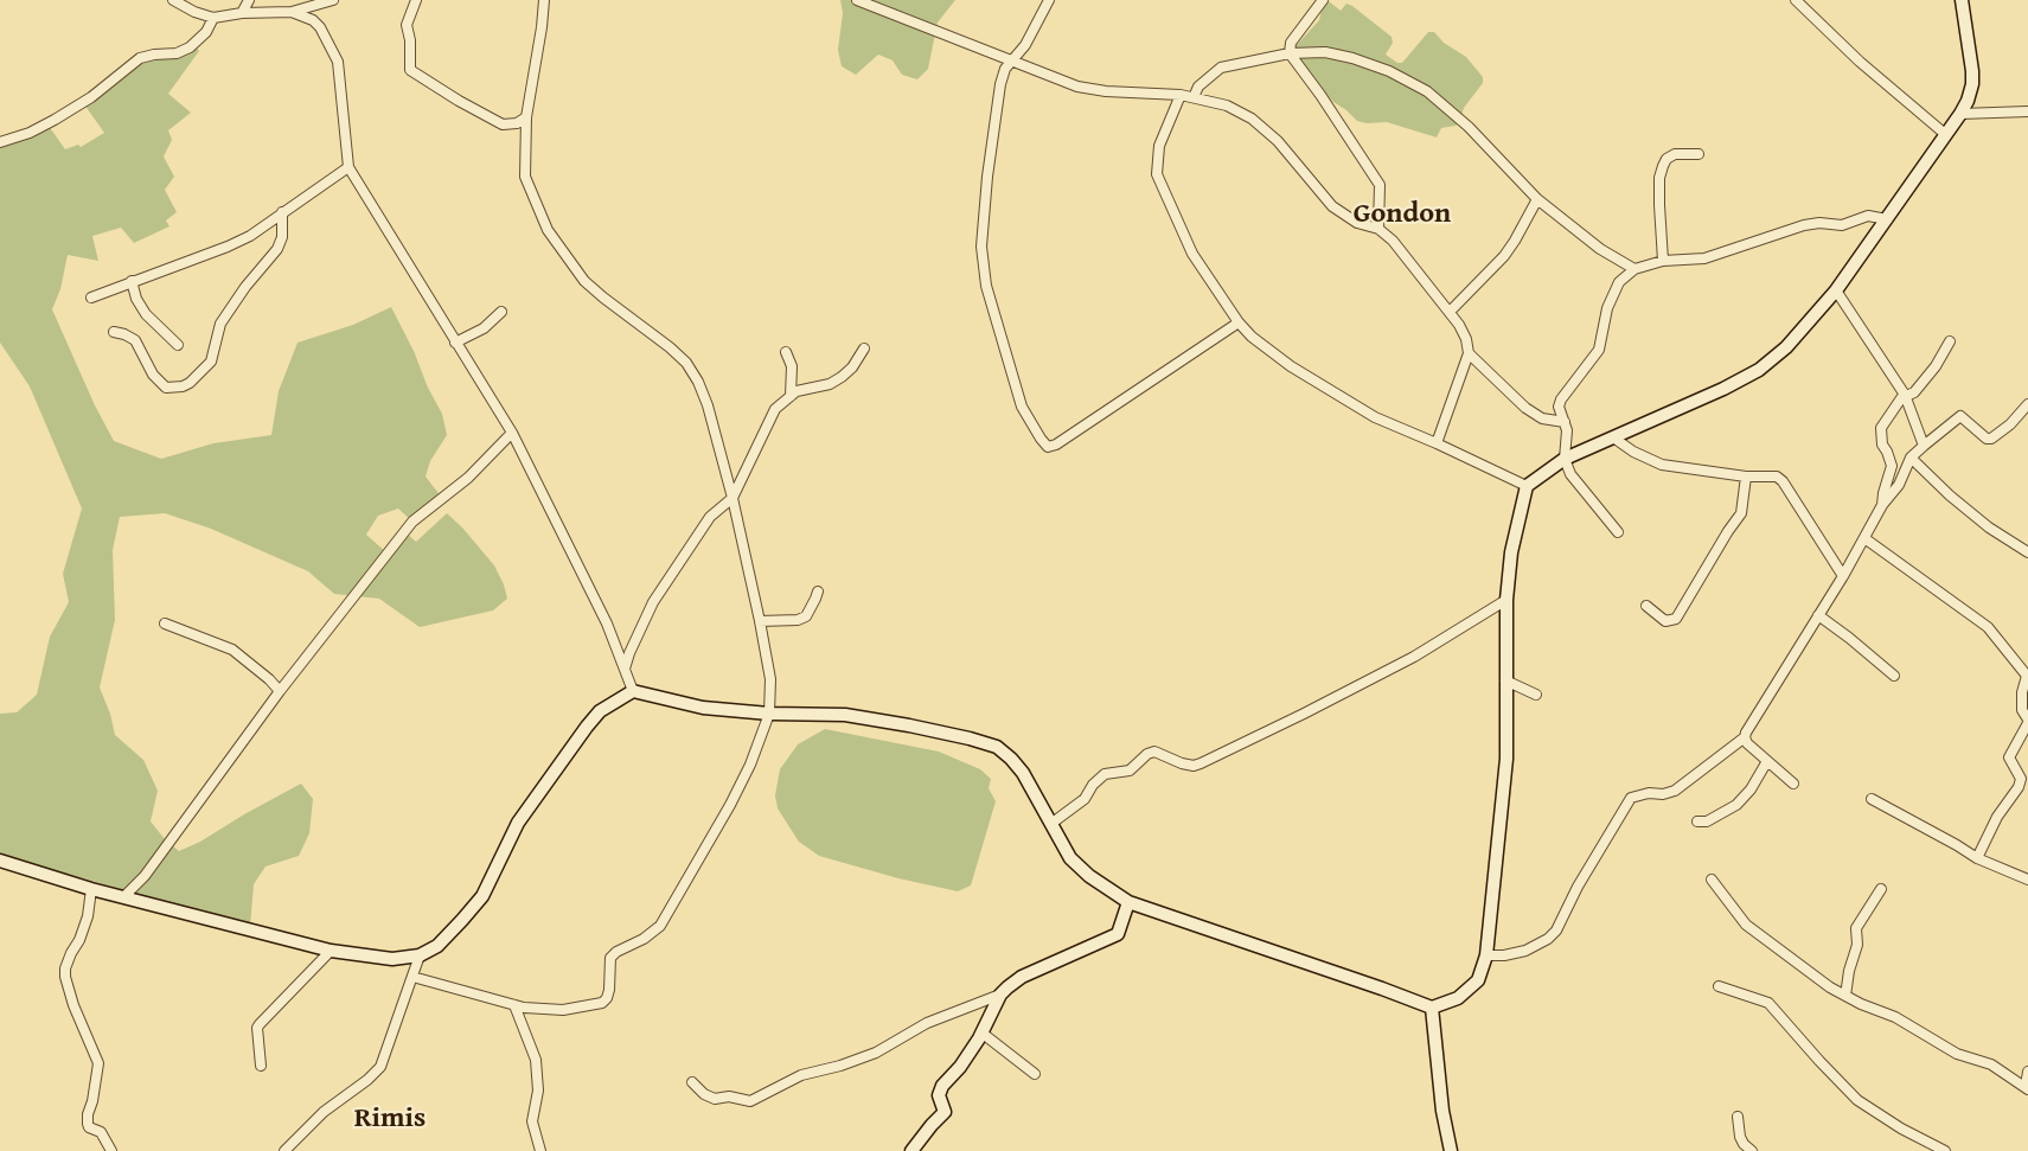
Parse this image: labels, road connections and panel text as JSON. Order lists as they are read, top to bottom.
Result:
{
  "districts": ["Gondon", "Rimis"]
}
